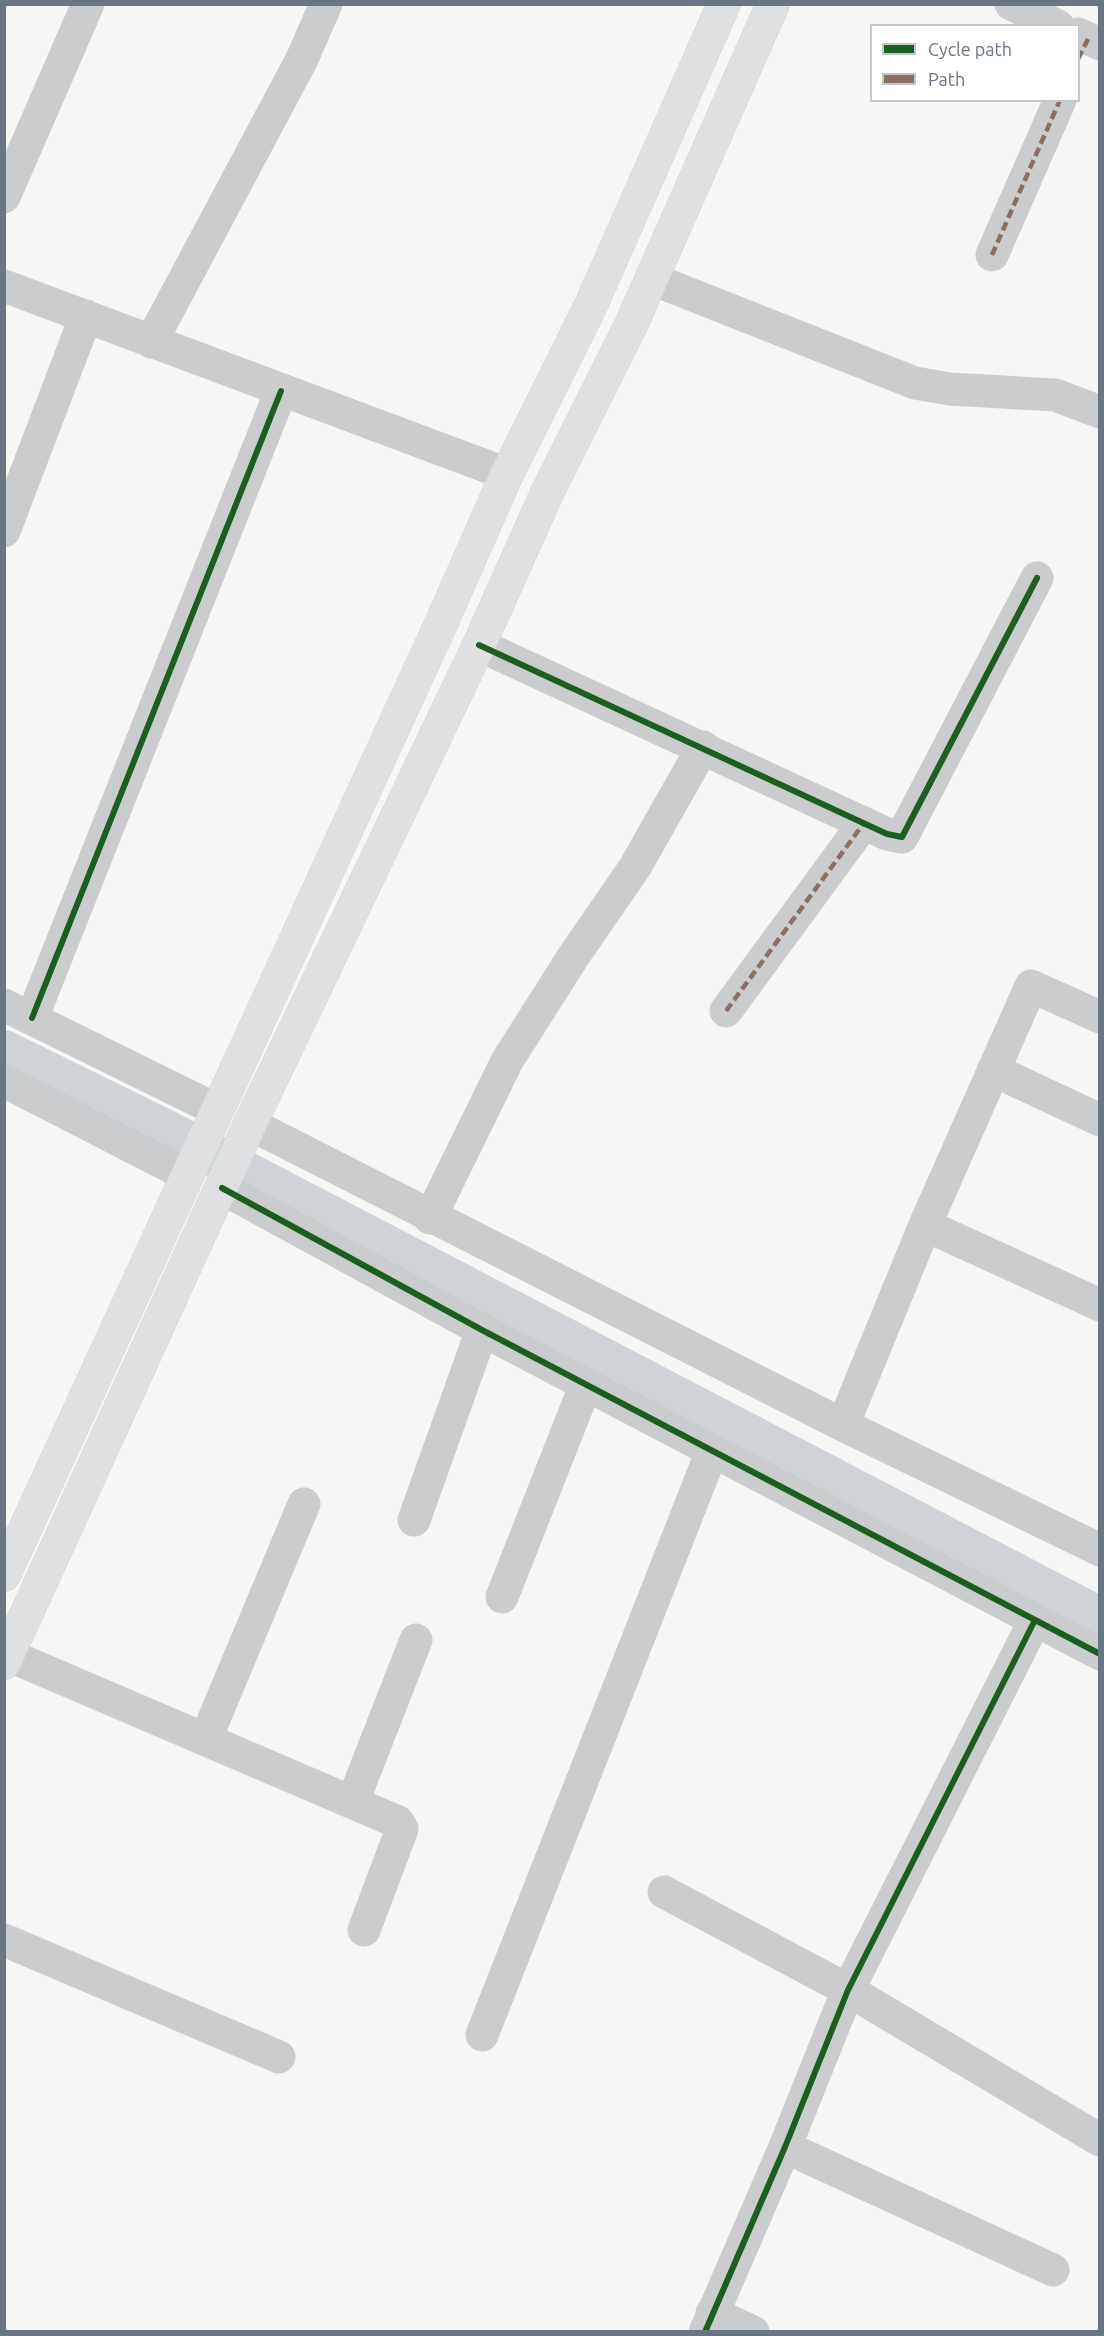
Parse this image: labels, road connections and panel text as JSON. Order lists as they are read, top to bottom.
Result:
{
  "legend": ["Cycle path", "Path"]
}
